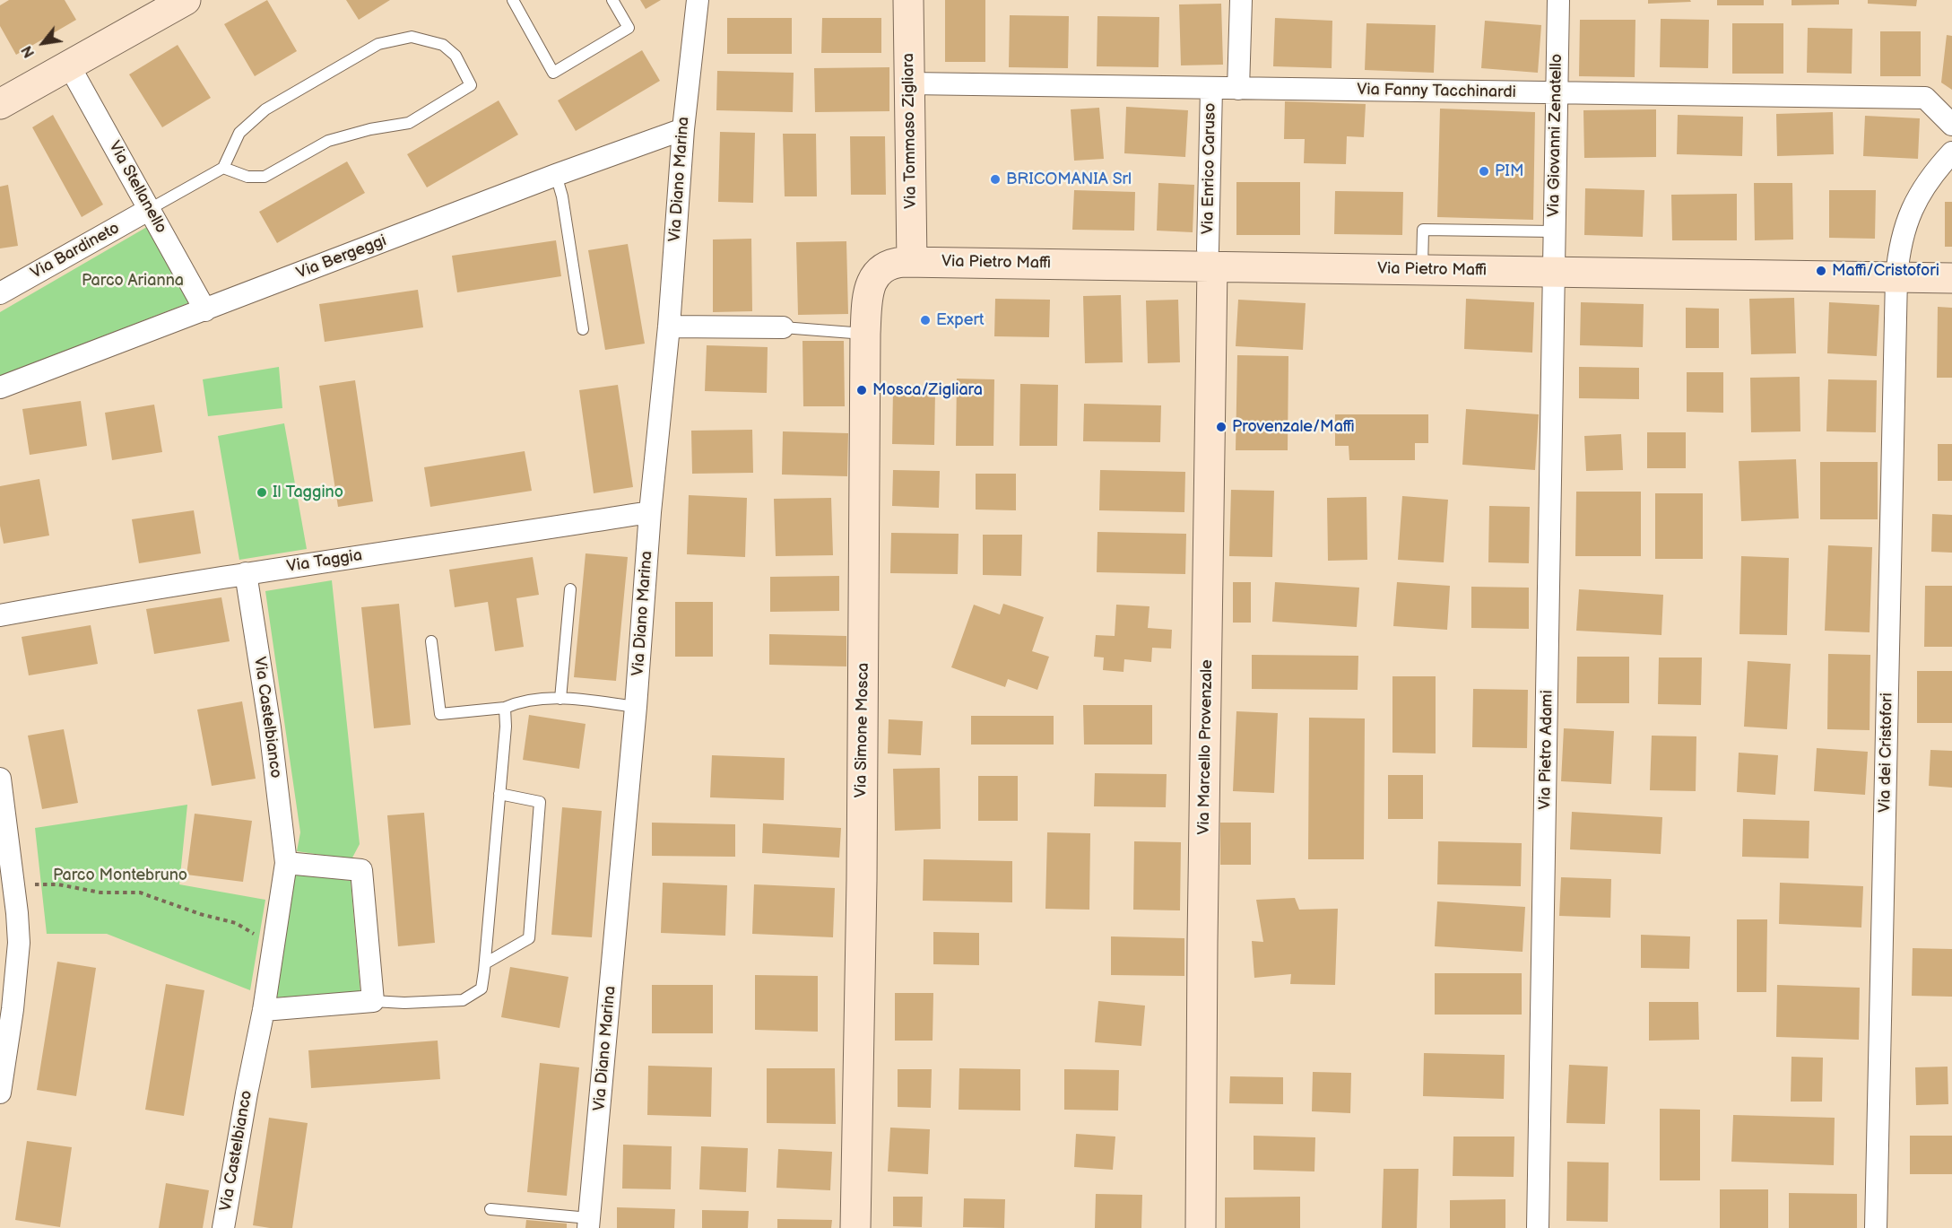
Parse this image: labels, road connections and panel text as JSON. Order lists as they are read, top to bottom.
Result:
{
  "streets": {
    "street": [
      "Via Fanny Tacchinardi",
      "Via Tommaso Zigliara",
      "Via Giovanni Zenatello",
      "Via Enrico Caruso",
      "Via Diano Marina",
      "Via Stellanello",
      "Via Bardineto",
      "Via Bergeggi",
      "Via Pietro Maffi",
      "Via Taggia",
      "Via Castelbianco",
      "Via Simone Mosca",
      "Via Marcello Provenzale",
      "Via Pietro Adami",
      "Via dei Cristofori"
    ]
  },
  "crossings": [
    ["Via Fanny Tacchinardi", "Via Tommaso Zigliara"],
    ["Via Fanny Tacchinardi", "Via Giovanni Zenatello"],
    ["Via Fanny Tacchinardi", "Via Enrico Caruso"],
    ["Via Tommaso Zigliara", "Via Pietro Maffi"],
    ["Via Tommaso Zigliara", "Via Simone Mosca"],
    ["Via Giovanni Zenatello", "Via Pietro Maffi"],
    ["Via Giovanni Zenatello", "Via Pietro Adami"],
    ["Via Enrico Caruso", "Via Pietro Maffi"],
    ["Via Enrico Caruso", "Via Marcello Provenzale"],
    ["Via Diano Marina", "Via Bergeggi"],
    ["Via Diano Marina", "Via Taggia"],
    ["Via Stellanello", "Via Bardineto"],
    ["Via Stellanello", "Via Bergeggi"],
    ["Via Pietro Maffi", "Via Simone Mosca"],
    ["Via Pietro Maffi", "Via Marcello Provenzale"],
    ["Via Pietro Maffi", "Via Pietro Adami"],
    ["Via Pietro Maffi", "Via dei Cristofori"],
    ["Via Taggia", "Via Castelbianco"]
  ],
  "parks": ["Parco Arianna", "Parco Montebruno"],
  "places": [
    "PIM",
    "BRICOMANIA Srl",
    "Maffi/Cristofori",
    "Expert",
    "Mosca/Zigliara",
    "Provenzale/Maffi",
    "Il Taggino"
  ],
  "north": "bottom left"
}
